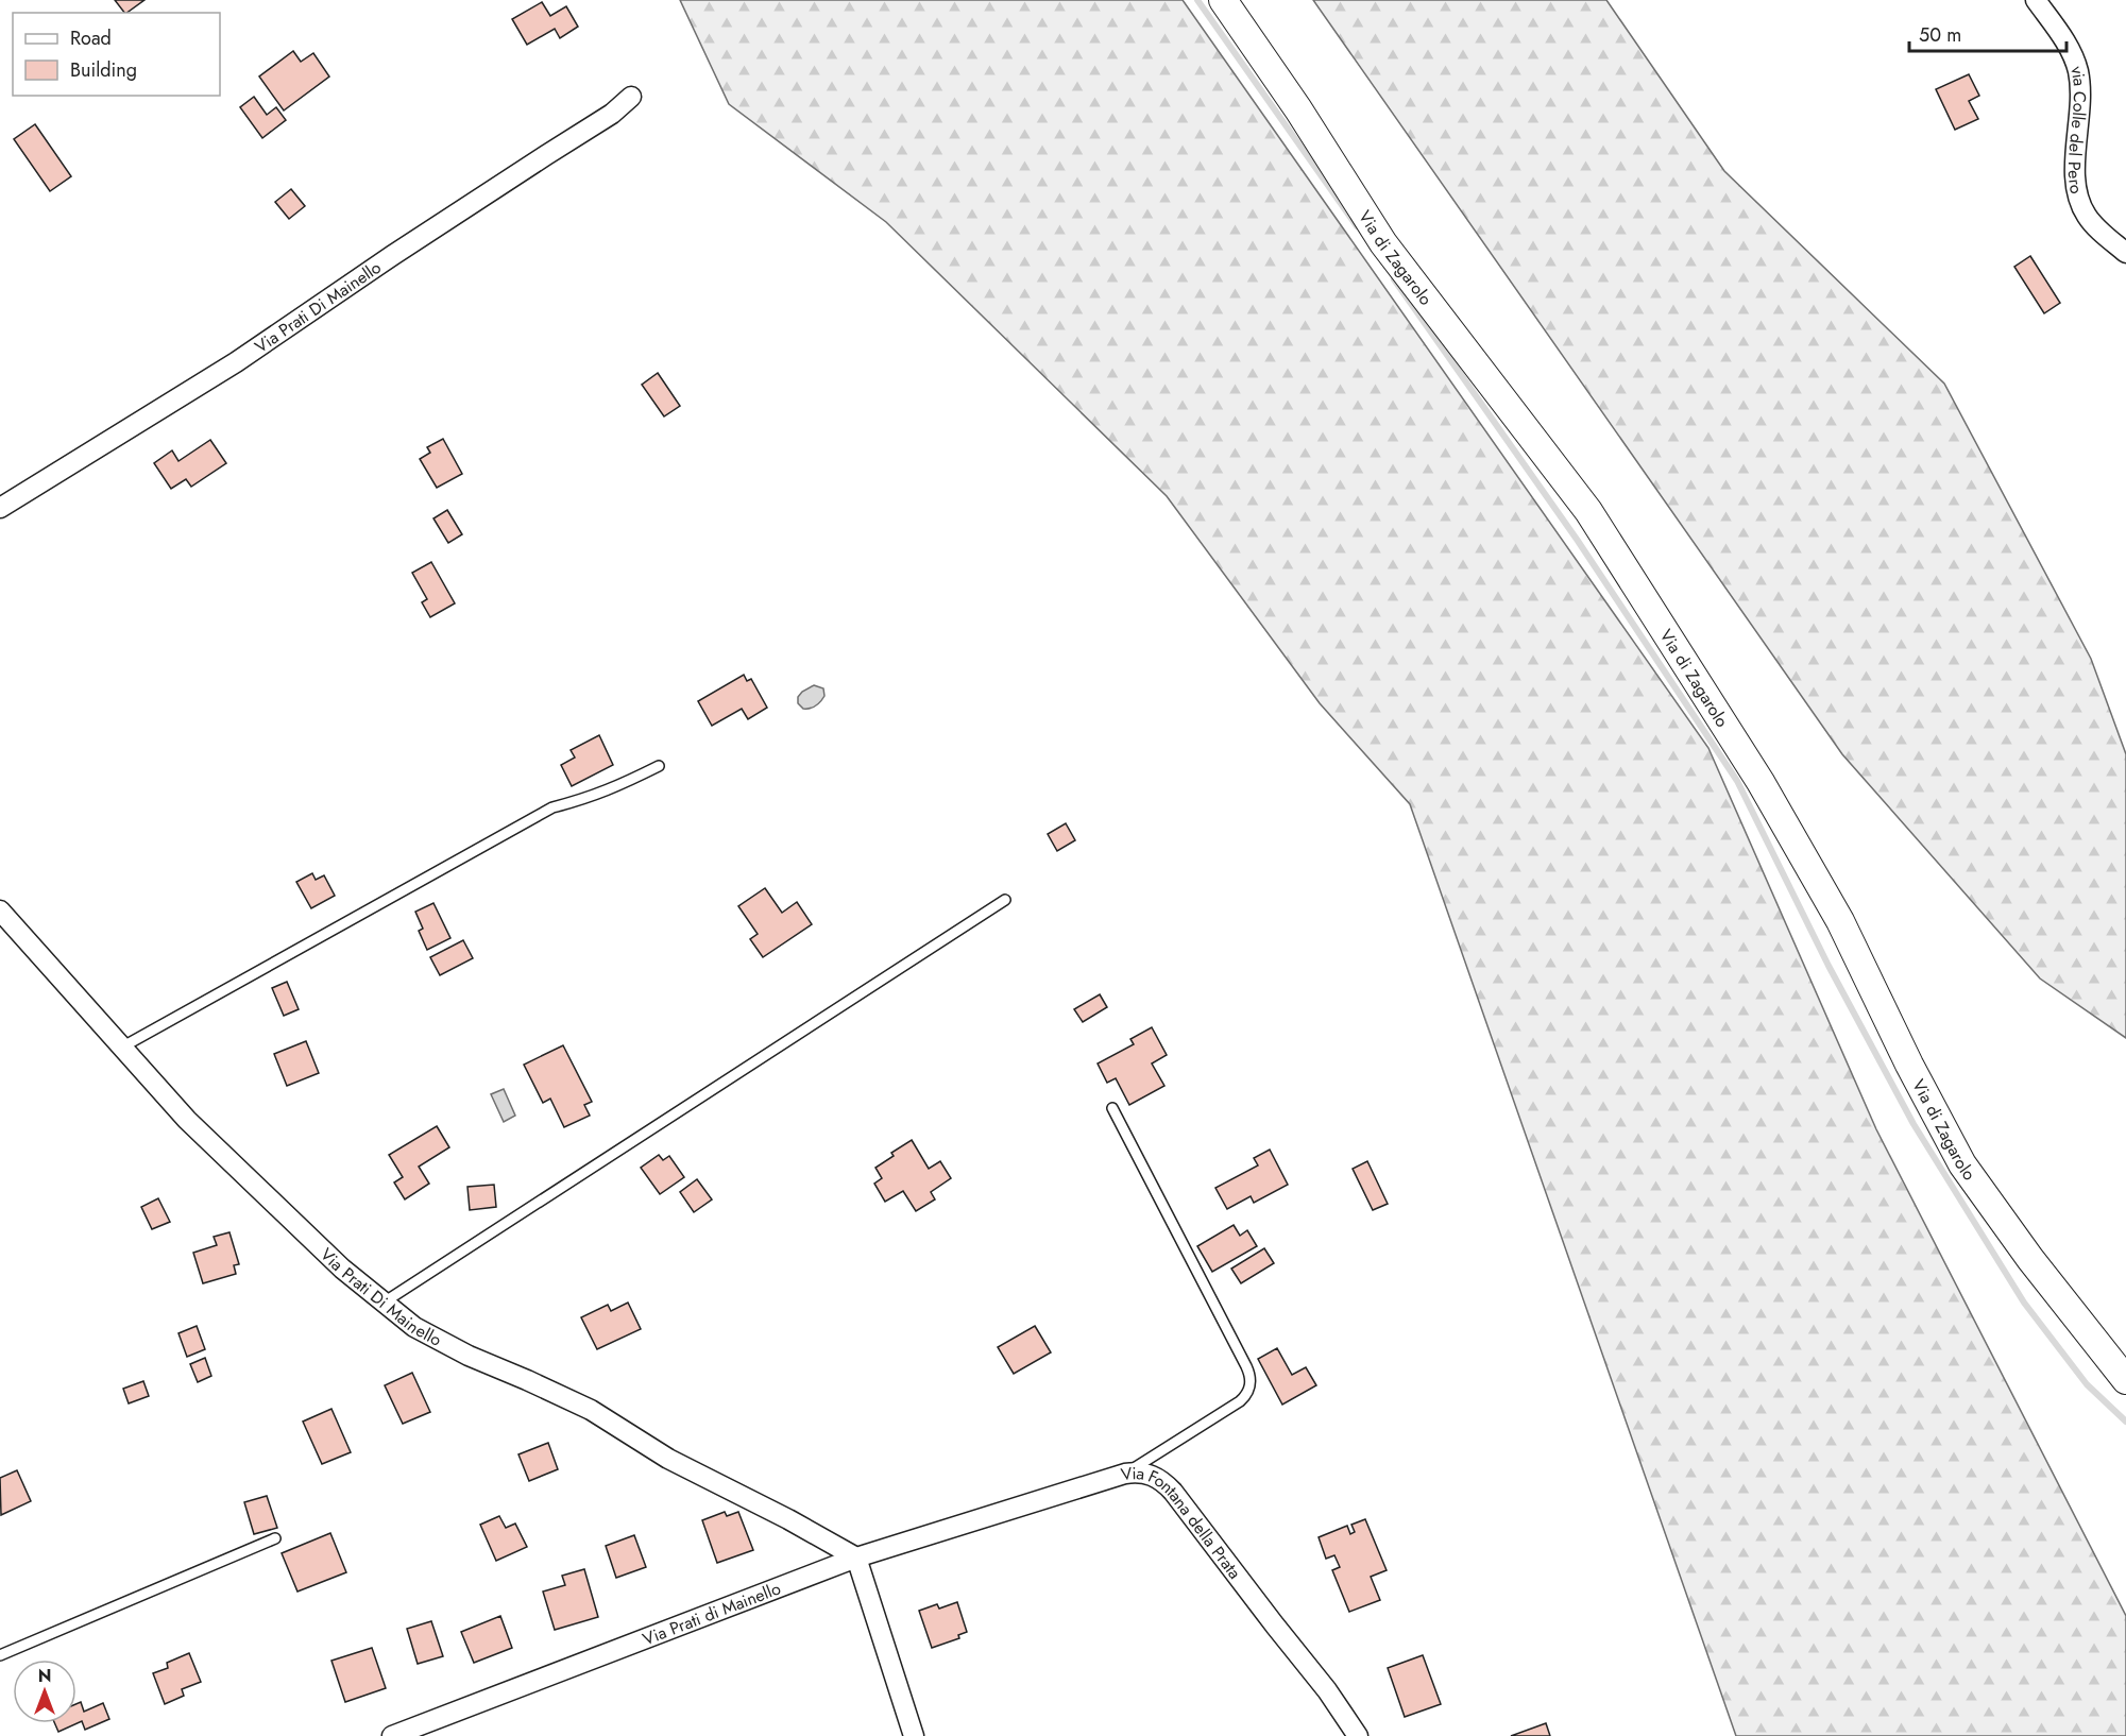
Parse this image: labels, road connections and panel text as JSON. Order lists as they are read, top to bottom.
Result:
{
  "streets": {
    "main road": ["Via di Zagarolo"],
    "street": [
      "via Colle del Pero",
      "Via Prati Di Mainello",
      "Via Fontana della Prata",
      "Via Prati di Mainello"
    ]
  },
  "crossings": [
    ["Via Prati Di Mainello", "Via Fontana della Prata"],
    ["Via Prati Di Mainello", "Via Prati di Mainello"],
    ["Via Fontana della Prata", "Via Prati di Mainello"]
  ],
  "legend": ["Road", "Building"],
  "scale_bar": "50 m",
  "north": "top"
}
